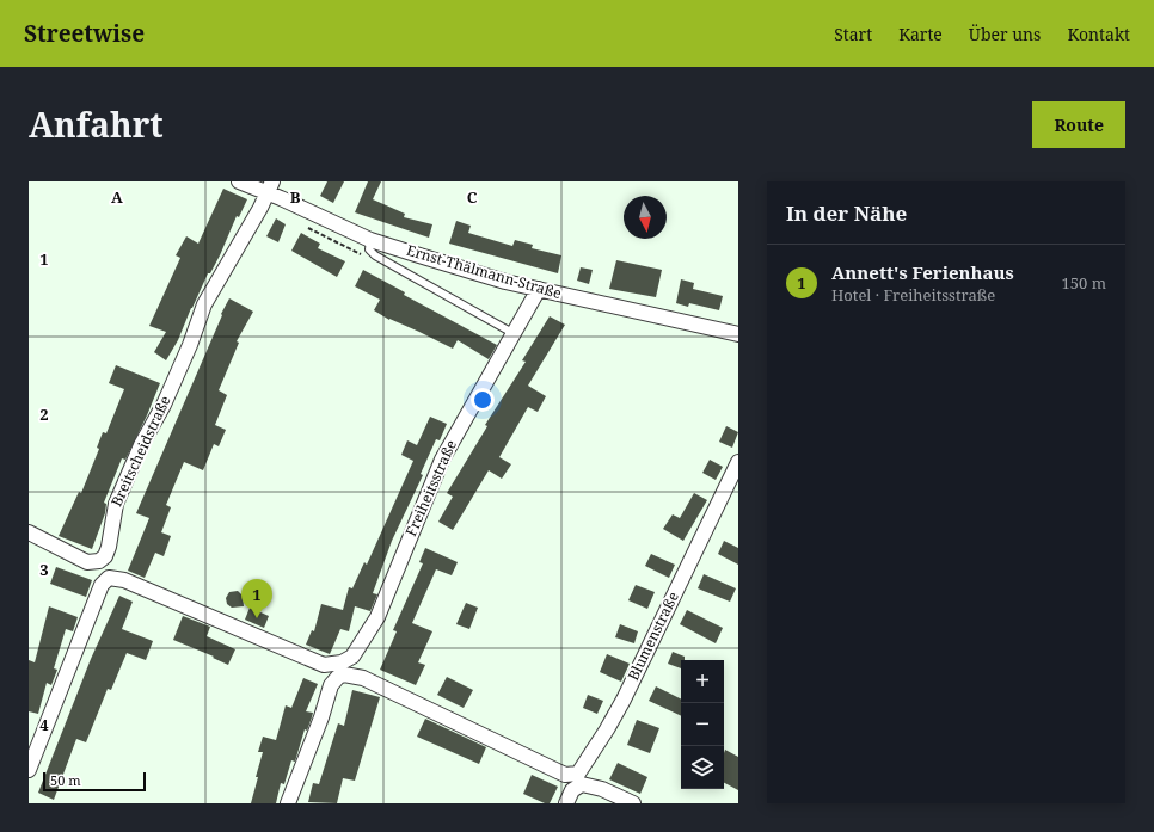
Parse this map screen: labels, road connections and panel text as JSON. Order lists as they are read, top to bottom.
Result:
{
  "streets": {
    "street": [
      "Ernst-Thälmann-Straße",
      "Breitscheidstraße",
      "Freiheitsstraße",
      "Blumenstraße"
    ]
  },
  "crossings": [
    ["Ernst-Thälmann-Straße", "Breitscheidstraße"],
    ["Ernst-Thälmann-Straße", "Freiheitsstraße"]
  ],
  "scale_bar": "50 m",
  "north": "bottom",
  "page": {
    "header": "Streetwise",
    "nav": [
      "Start",
      "Karte",
      "Über uns",
      "Kontakt"
    ],
    "title": "Anfahrt",
    "buttons": "Route",
    "heading": "In der Nähe",
    "list": [
      {
        "mark": "1",
        "name": "Annett's Ferienhaus",
        "note": "Hotel · Freiheitsstraße",
        "value": "150 m"
      }
    ],
    "pins": "1",
    "map_buttons": ["+", "−"],
    "scale": "50 m"
  },
  "grid": {
    "columns": ["A", "B", "C"],
    "rows": [
      "1",
      "2",
      "3",
      "4"
    ]
  }
}
